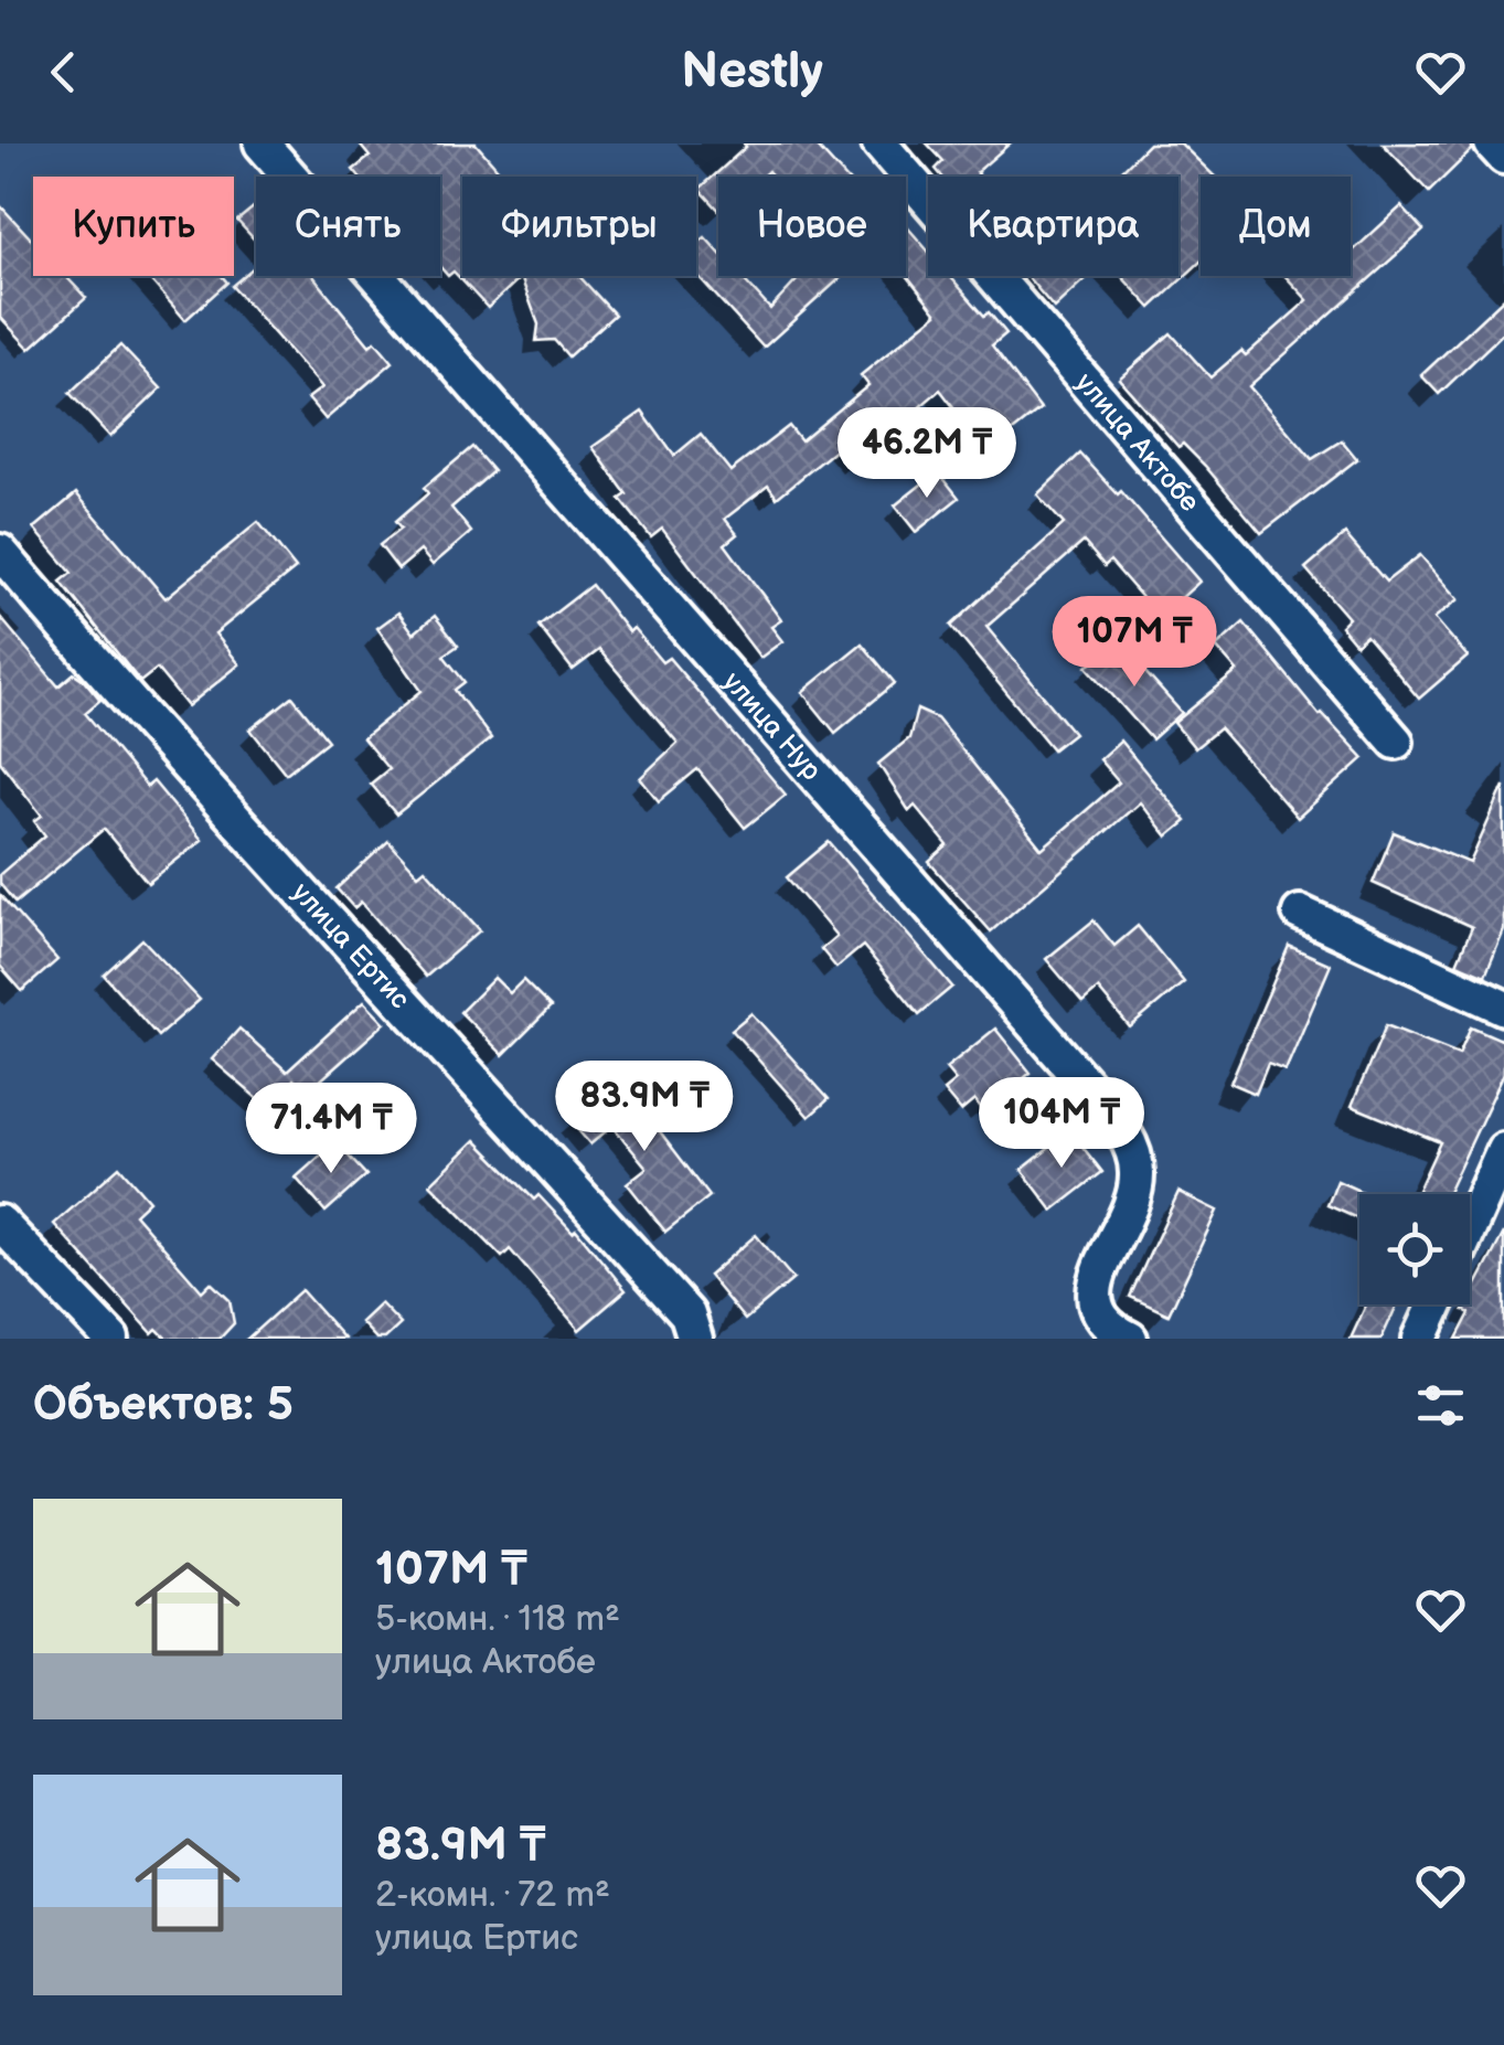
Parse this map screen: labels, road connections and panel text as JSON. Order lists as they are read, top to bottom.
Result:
{
  "streets": {
    "street": ["улица Актобе", "улица Нур", "улица Ертис"]
  },
  "page": {
    "header": "Nestly",
    "chip": [
      "Купить",
      "Снять",
      "Фильтры",
      "Новое",
      "Квартира",
      "Дом"
    ],
    "price": [
      "46.2M ₸",
      "107M ₸",
      "83.9M ₸",
      "104M ₸",
      "71.4M ₸"
    ],
    "heading": "Объектов: 5",
    "list": [
      {
        "name": "107M ₸",
        "note": "5-комн. · 118 m² · улица Актобе"
      },
      {
        "name": "83.9M ₸",
        "note": "2-комн. · 72 m² · улица Ертис"
      }
    ]
  }
}
